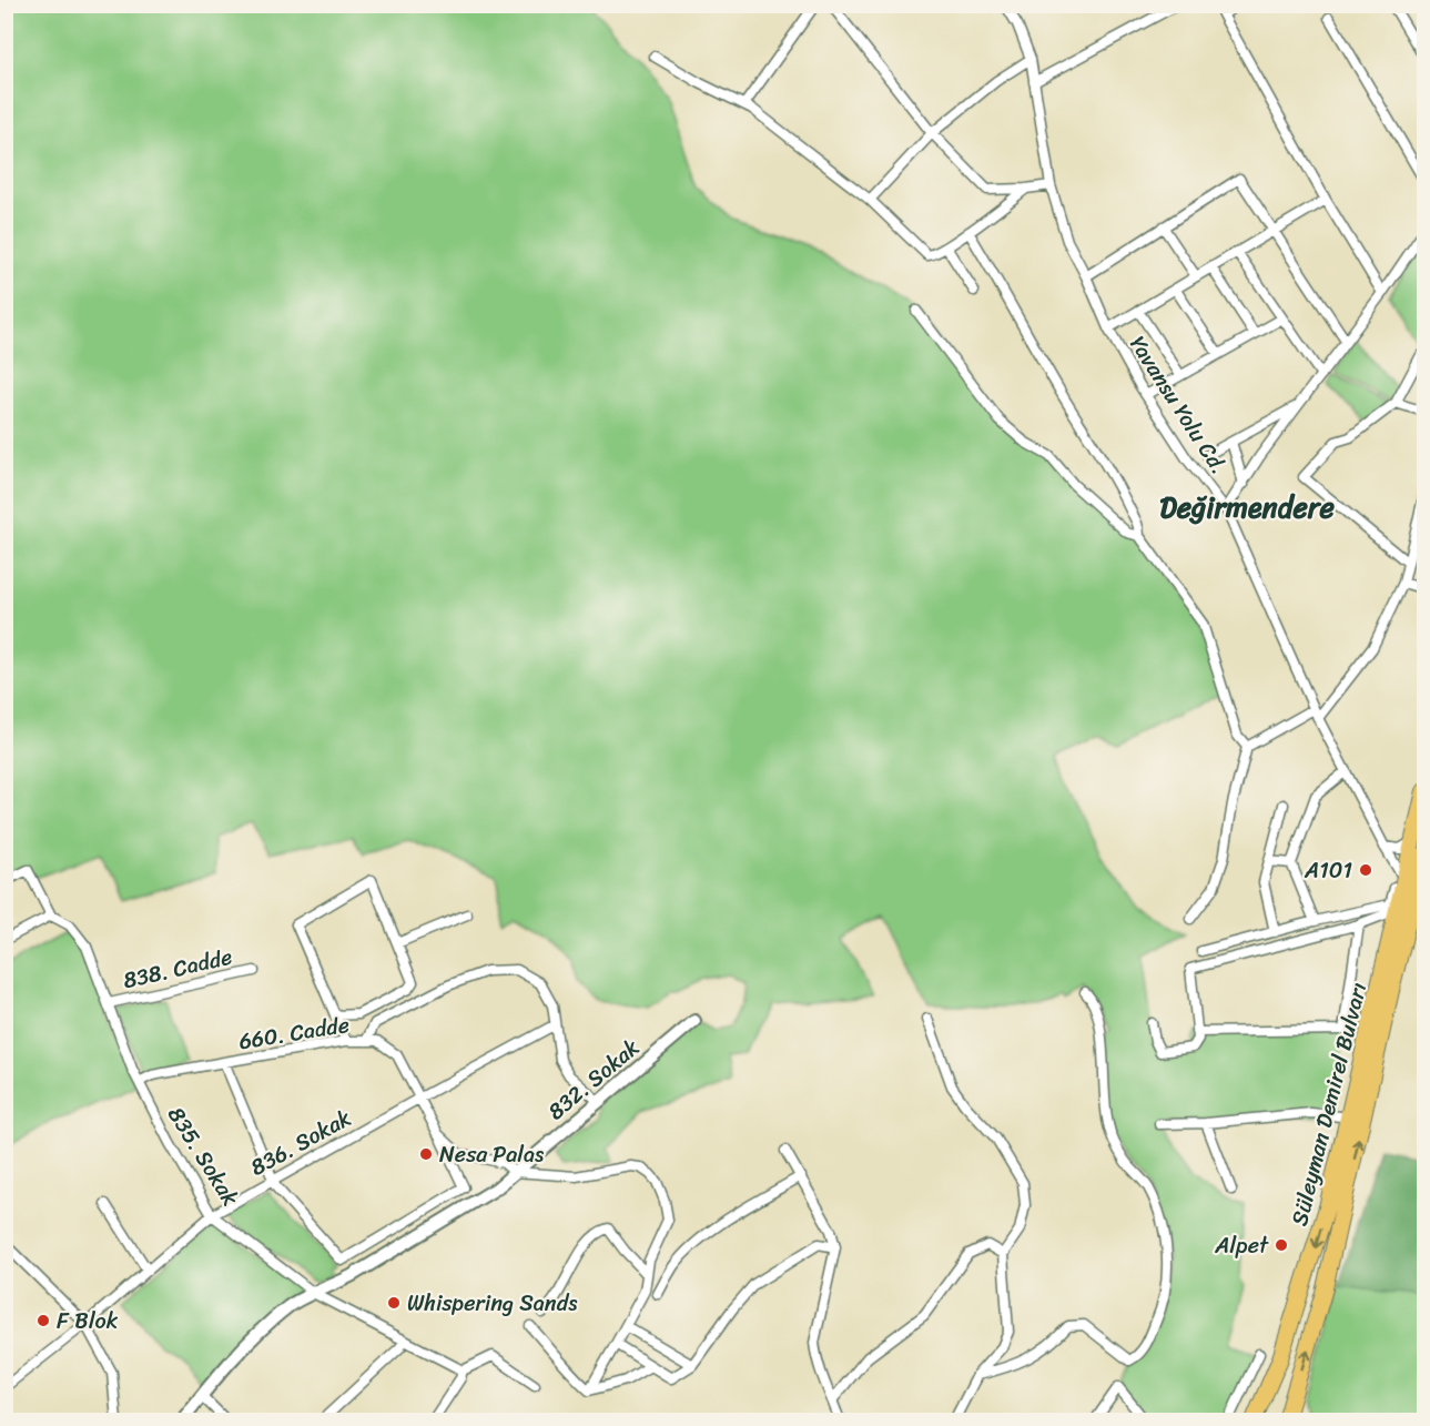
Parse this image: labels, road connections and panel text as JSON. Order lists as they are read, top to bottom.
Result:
{
  "streets": {
    "highway": ["Süleyman Demirel Bulvarı"],
    "street": [
      "Yavansu Yolu Cd.",
      "838. Cadde",
      "660. Cadde",
      "832. Sokak",
      "836. Sokak",
      "835. Sokak"
    ]
  },
  "crossings": [
    ["Yavansu Yolu Cd.", "Süleyman Demirel Bulvarı"],
    ["838. Cadde", "835. Sokak"],
    ["660. Cadde", "832. Sokak"],
    ["660. Cadde", "836. Sokak"],
    ["660. Cadde", "835. Sokak"],
    ["832. Sokak", "835. Sokak"],
    ["836. Sokak", "835. Sokak"]
  ],
  "districts": ["Değirmendere"],
  "places": [
    "A101",
    "Nesa Palas",
    "Alpet",
    "Whispering Sands",
    "F Blok"
  ]
}
